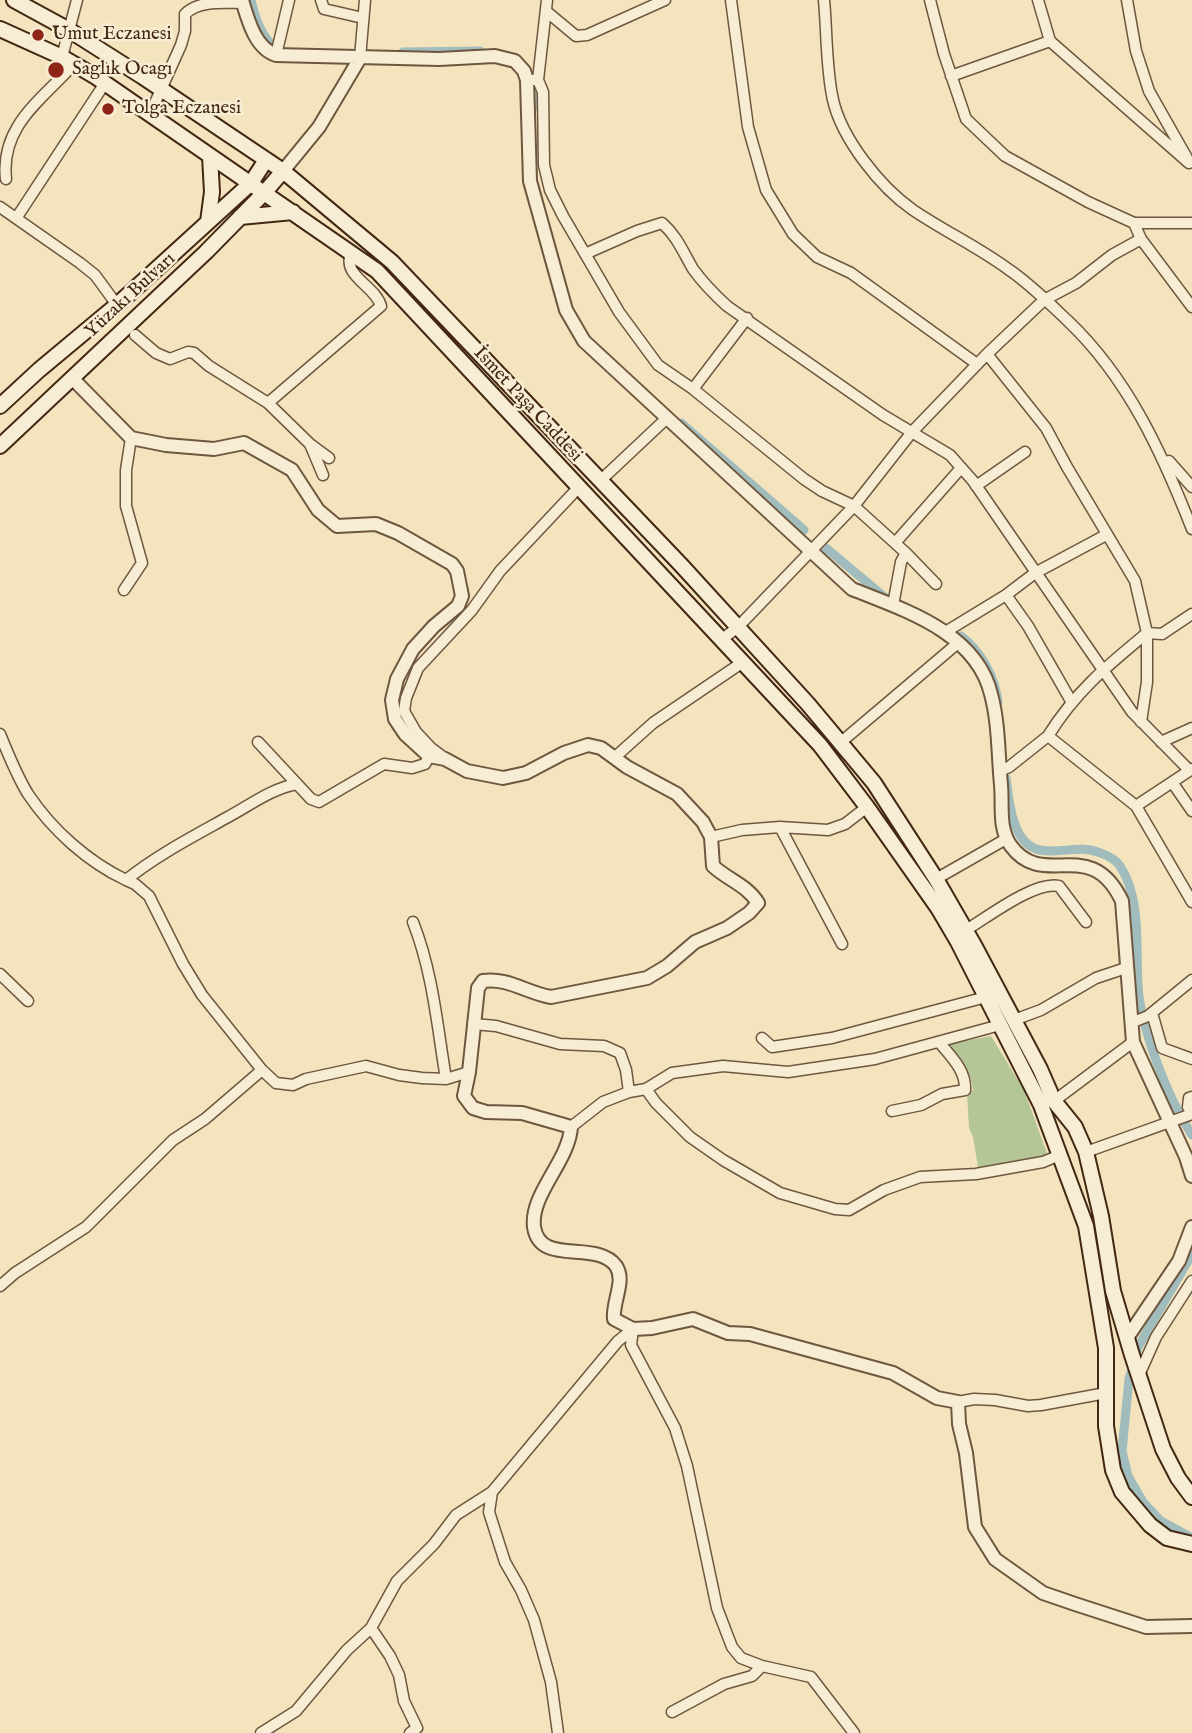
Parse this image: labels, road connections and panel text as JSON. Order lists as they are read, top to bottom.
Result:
{
  "streets": {
    "main road": ["Yüzakı Bulvarı", "İsmet Paşa Caddesi"]
  },
  "crossings": [
    ["Yüzakı Bulvarı", "İsmet Paşa Caddesi"]
  ],
  "places": ["Umut Eczanesi", "Saglık Ocagı", "Tolga Eczanesi"]
}
